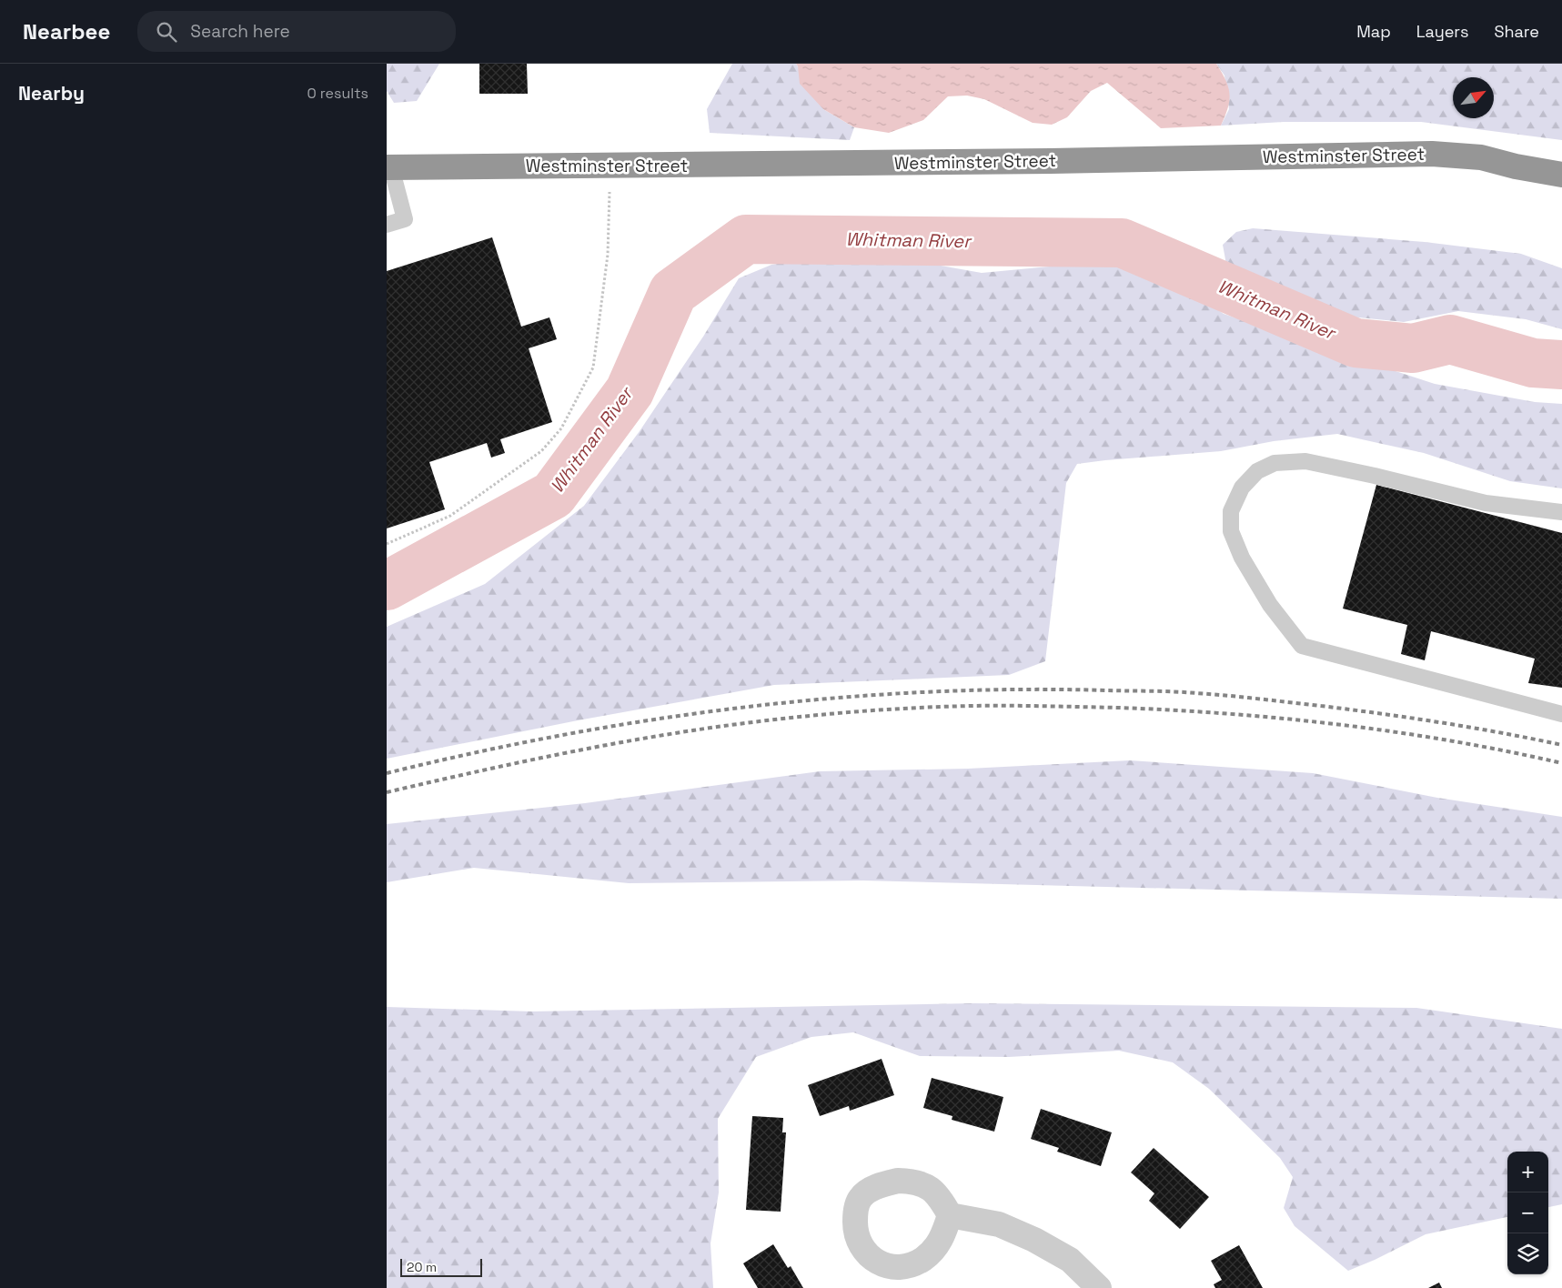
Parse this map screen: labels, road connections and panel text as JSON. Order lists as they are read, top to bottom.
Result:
{
  "streets": {
    "highway": ["Westminster Street"]
  },
  "water": ["Whitman River"],
  "scale_bar": "20 m",
  "north": "top right",
  "page": {
    "header": "Nearbee",
    "search": "Search here",
    "nav": ["Map", "Layers", "Share"],
    "heading": ["Nearby", "0 results"],
    "map_buttons": ["+", "−"],
    "scale": "20 m"
  }
}
